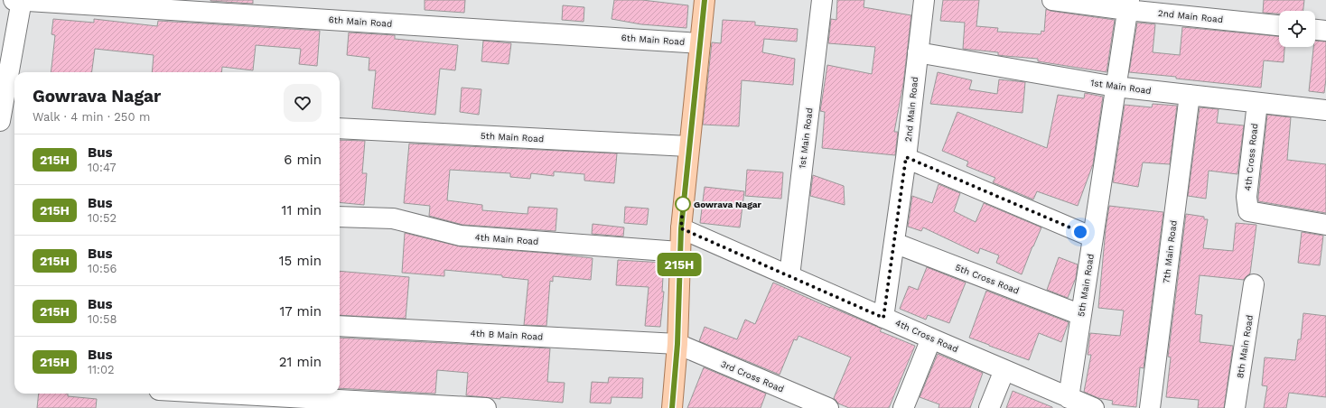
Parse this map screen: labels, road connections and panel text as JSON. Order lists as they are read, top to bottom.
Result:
{
  "streets": {
    "street": [
      "2nd Main Road",
      "6th Main Road",
      "1st Main Road",
      "5th Main Road",
      "4th Cross Road",
      "4th Main Road",
      "7th Main Road",
      "5th Cross Road",
      "4th B Main Road",
      "8th Main Road",
      "3rd Cross Road"
    ]
  },
  "crossings": [
    ["2nd Main Road", "1st Main Road"],
    ["2nd Main Road", "5th Main Road"],
    ["2nd Main Road", "4th Cross Road"],
    ["2nd Main Road", "5th Cross Road"],
    ["1st Main Road", "5th Main Road"],
    ["1st Main Road", "4th Cross Road"],
    ["1st Main Road", "7th Main Road"],
    ["5th Main Road", "4th Cross Road"],
    ["5th Main Road", "5th Cross Road"],
    ["4th B Main Road", "3rd Cross Road"]
  ],
  "places": ["Gowrava Nagar"],
  "lines": ["bus line 215H"],
  "page": {
    "on_map": "215H",
    "heading": ["Gowrava Nagar", "Walk · 4 min · 250 m"],
    "list": [
      {
        "mark": "215H",
        "name": "Bus",
        "note": "10:47",
        "value": "6 min"
      },
      {
        "mark": "215H",
        "name": "Bus",
        "note": "10:52",
        "value": "11 min"
      },
      {
        "mark": "215H",
        "name": "Bus",
        "note": "10:56",
        "value": "15 min"
      },
      {
        "mark": "215H",
        "name": "Bus",
        "note": "10:58",
        "value": "17 min"
      },
      {
        "mark": "215H",
        "name": "Bus",
        "note": "11:02",
        "value": "21 min"
      }
    ]
  }
}
